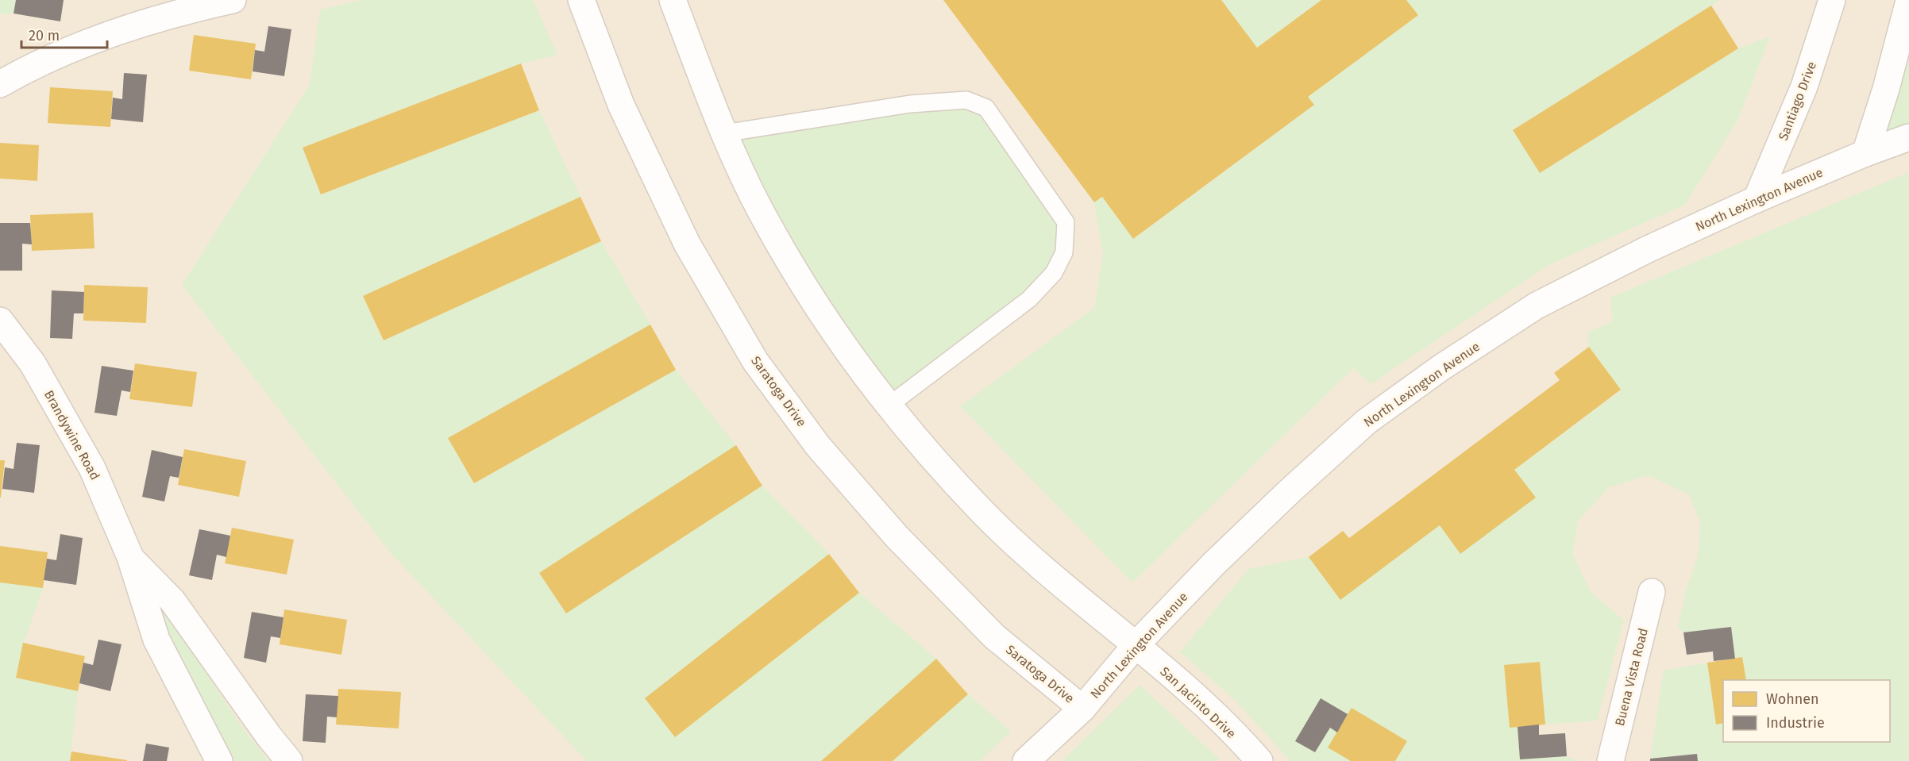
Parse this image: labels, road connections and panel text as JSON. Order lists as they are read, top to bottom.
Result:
{
  "streets": {
    "street": [
      "Santiago Drive",
      "North Lexington Avenue",
      "Saratoga Drive",
      "Brandywine Road",
      "Buena Vista Road",
      "San Jacinto Drive"
    ]
  },
  "crossings": [
    ["Santiago Drive", "North Lexington Avenue"],
    ["North Lexington Avenue", "Saratoga Drive"],
    ["North Lexington Avenue", "San Jacinto Drive"]
  ],
  "legend": ["Wohnen", "Industrie"],
  "scale_bar": "20 m"
}
